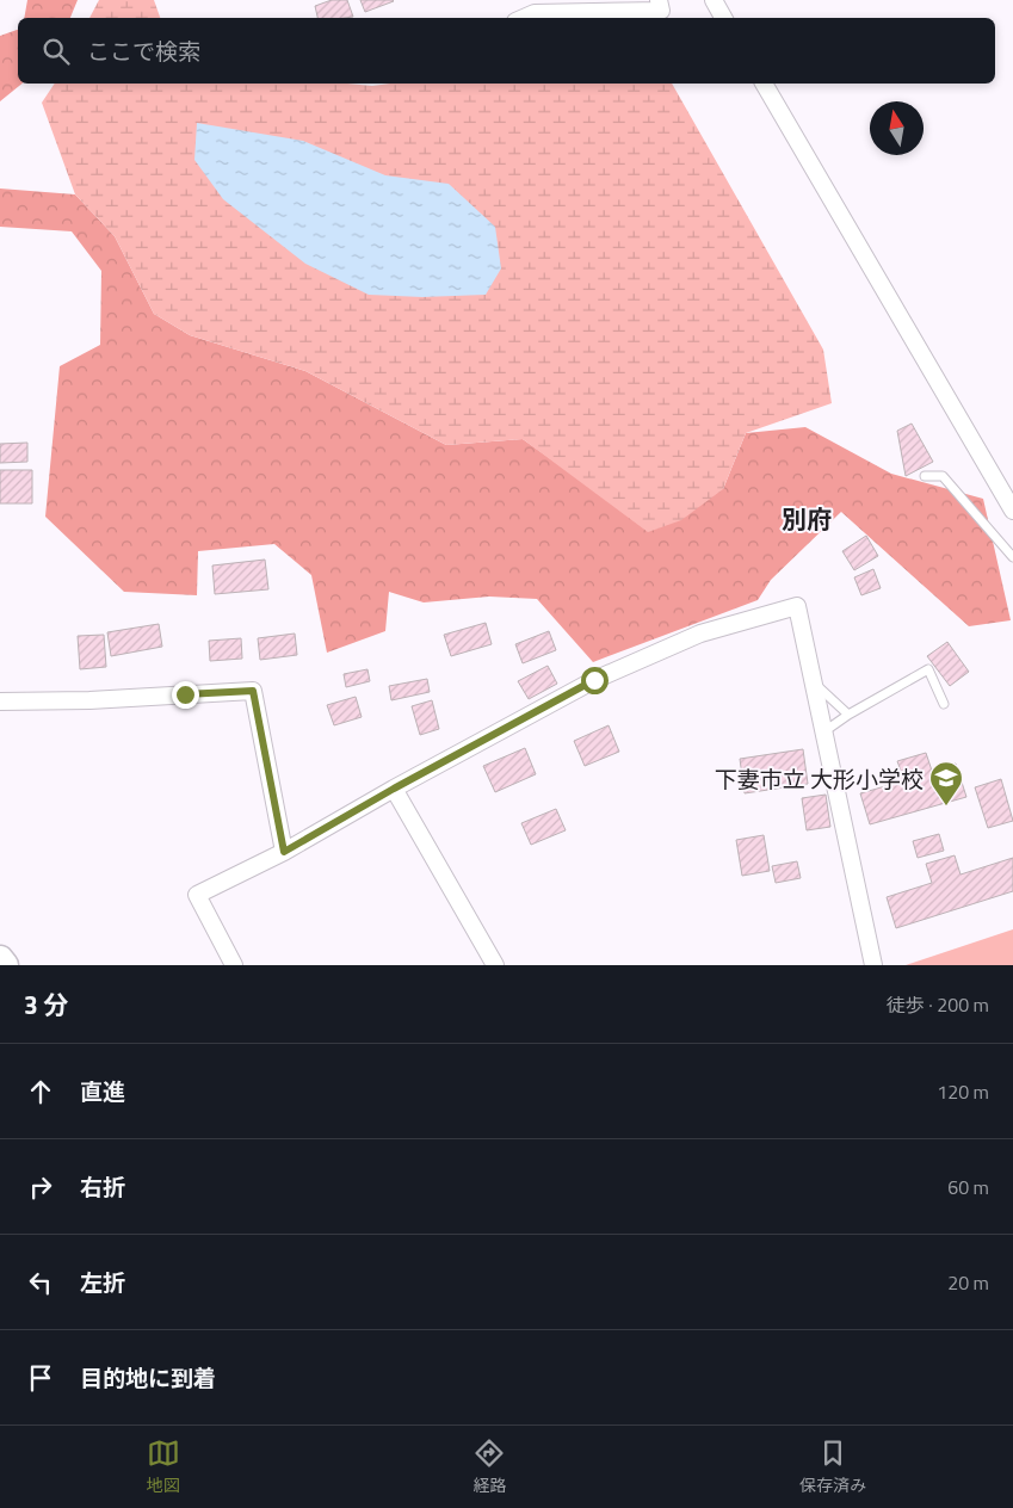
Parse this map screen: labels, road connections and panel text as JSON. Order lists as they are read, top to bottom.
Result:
{
  "districts": ["別府"],
  "places": {
    "school or university": ["下妻市立 大形小学校"]
  },
  "north": "top",
  "page": {
    "search": "ここで検索",
    "heading": ["3 分", "徒歩 · 200 m"],
    "list": [
      ["直進", "120 m"],
      ["右折", "60 m"],
      ["左折", "20 m"],
      "目的地に到着"
    ],
    "nav": ["地図", "経路", "保存済み"]
  }
}
